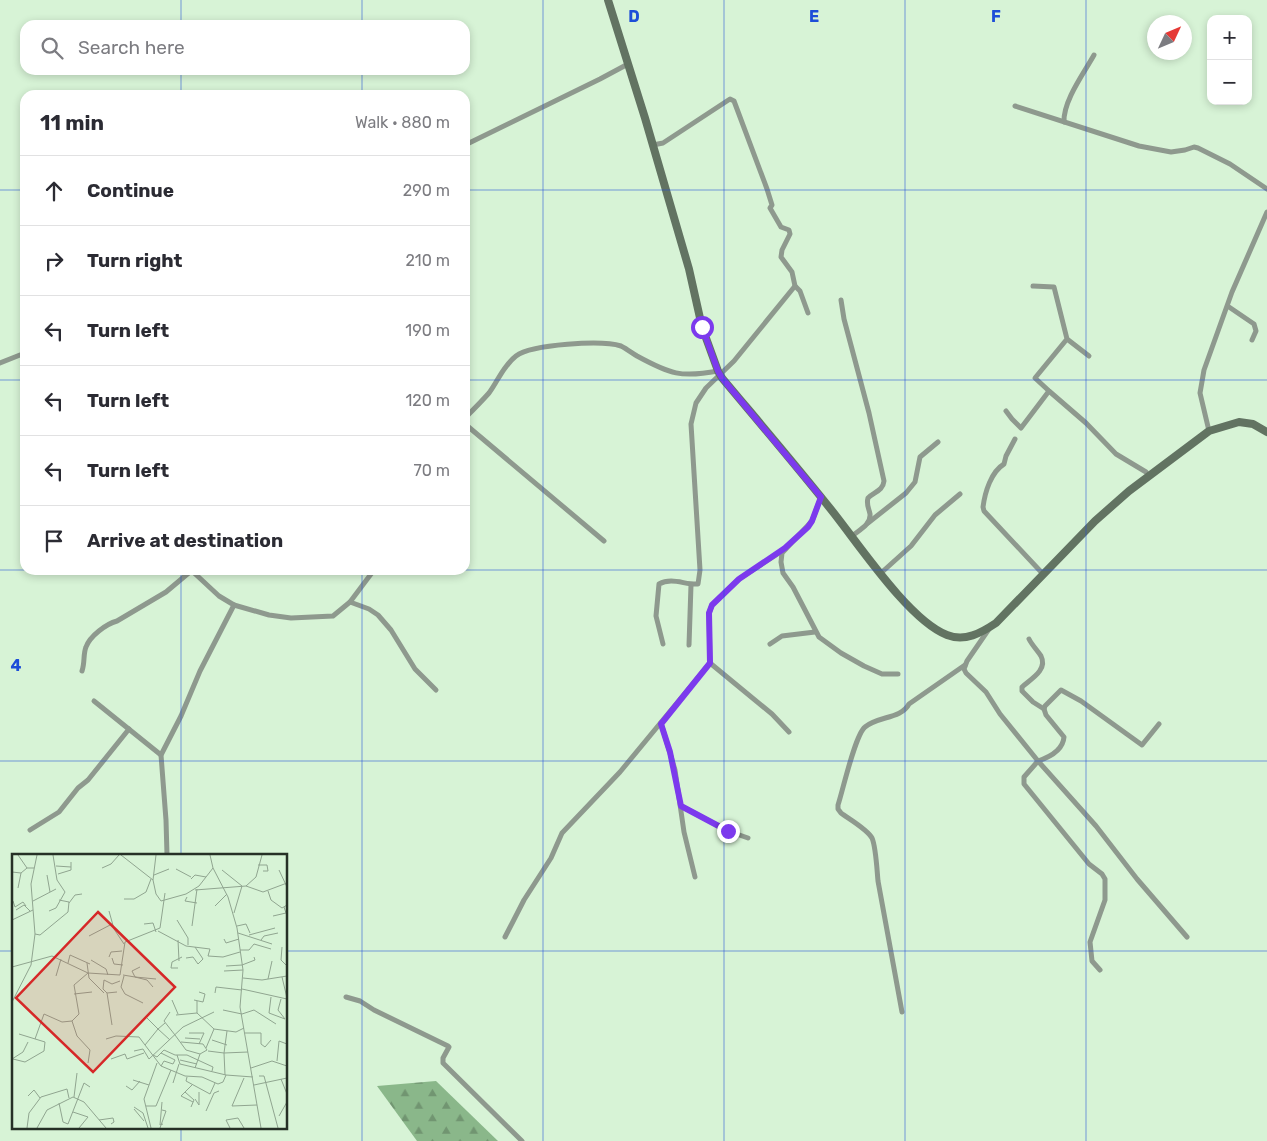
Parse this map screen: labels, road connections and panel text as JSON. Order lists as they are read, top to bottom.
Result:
{
  "north": "top right",
  "page": {
    "map_buttons": ["+", "−"],
    "search": "Search here",
    "heading": ["11 min", "Walk · 880 m"],
    "list": [
      ["Continue", "290 m"],
      ["Turn right", "210 m"],
      ["Turn left", "190 m"],
      ["Turn left", "120 m"],
      ["Turn left", "70 m"],
      "Arrive at destination"
    ]
  },
  "grid": {
    "columns": ["D", "E", "F"],
    "rows": ["4"]
  }
}
